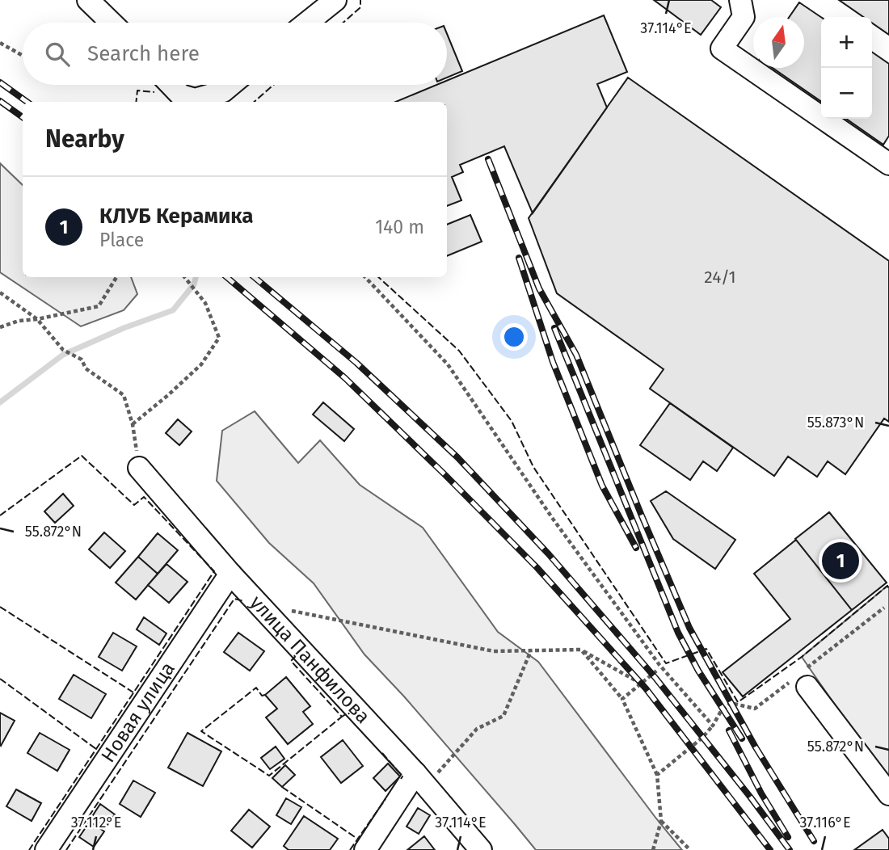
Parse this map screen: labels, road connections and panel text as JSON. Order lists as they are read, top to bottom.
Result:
{
  "streets": {
    "street": ["улица Панфилова", "Новая улица"]
  },
  "crossings": [
    ["улица Панфилова", "Новая улица"]
  ],
  "house_numbers": ["24/1"],
  "north": "top",
  "page": {
    "map_buttons": ["+", "−"],
    "search": "Search here",
    "heading": "Nearby",
    "list": [
      {
        "mark": "1",
        "name": "КЛУБ Керамика",
        "note": "Place",
        "value": "140 m"
      }
    ],
    "pins": "1"
  },
  "coordinates": [
    "37.114°E",
    "55.873°N",
    "55.872°N",
    "37.112°E",
    "37.116°E"
  ]
}
